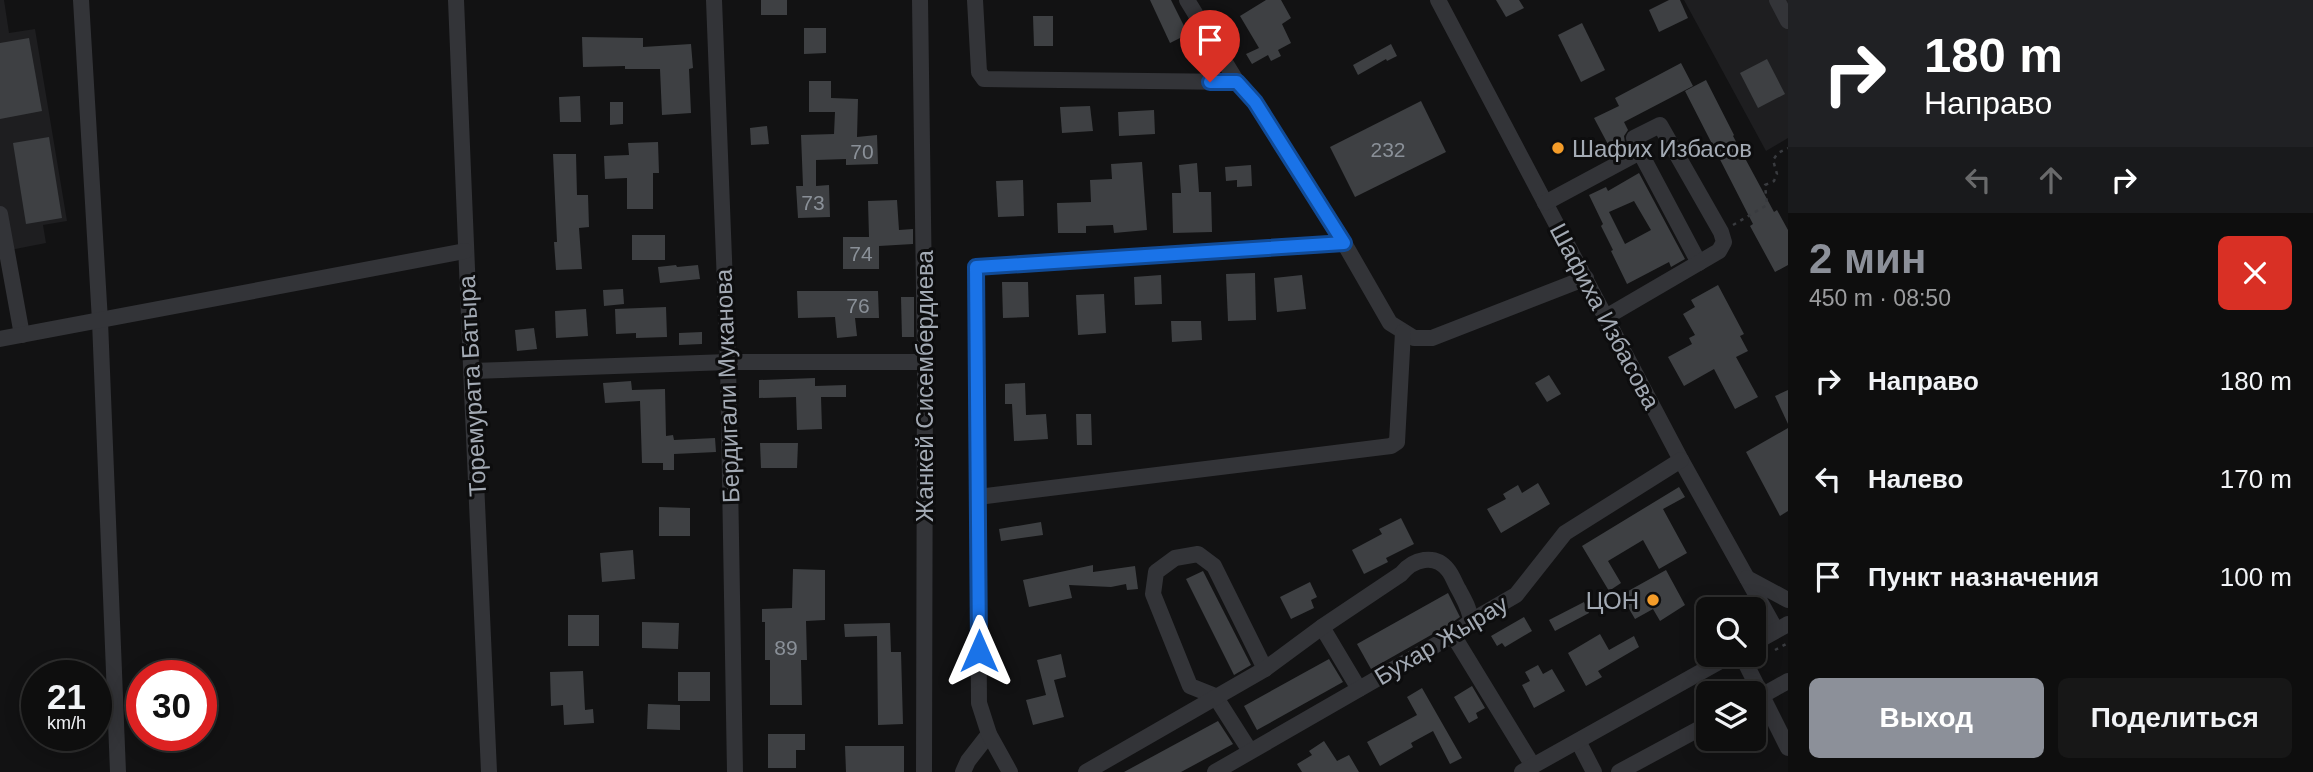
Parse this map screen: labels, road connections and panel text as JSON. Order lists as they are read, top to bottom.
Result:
{
  "streets": {
    "street": [
      "Шафиха Избасова",
      "Торемурата Батыра",
      "Бердигали Муканова",
      "Жанкей Сисембердиева",
      "Бухар Жырау"
    ]
  },
  "crossings": [
    ["Шафиха Избасова", "Бухар Жырау"]
  ],
  "places": ["Шафих Избасов", "ЦОН"],
  "house_numbers": [
    "232",
    "70",
    "73",
    "74",
    "76",
    "89"
  ],
  "page": {
    "turn": ["180 m", "Направо"],
    "heading": ["2 мин", "450 m · 08:50"],
    "list": [
      {
        "name": "Направо",
        "value": "180 m"
      },
      {
        "name": "Налево",
        "value": "170 m"
      },
      {
        "name": "Пункт назначения",
        "value": "100 m"
      }
    ],
    "speed": "21 km/h",
    "limit": "30",
    "buttons": ["Выход", "Поделиться"]
  }
}
